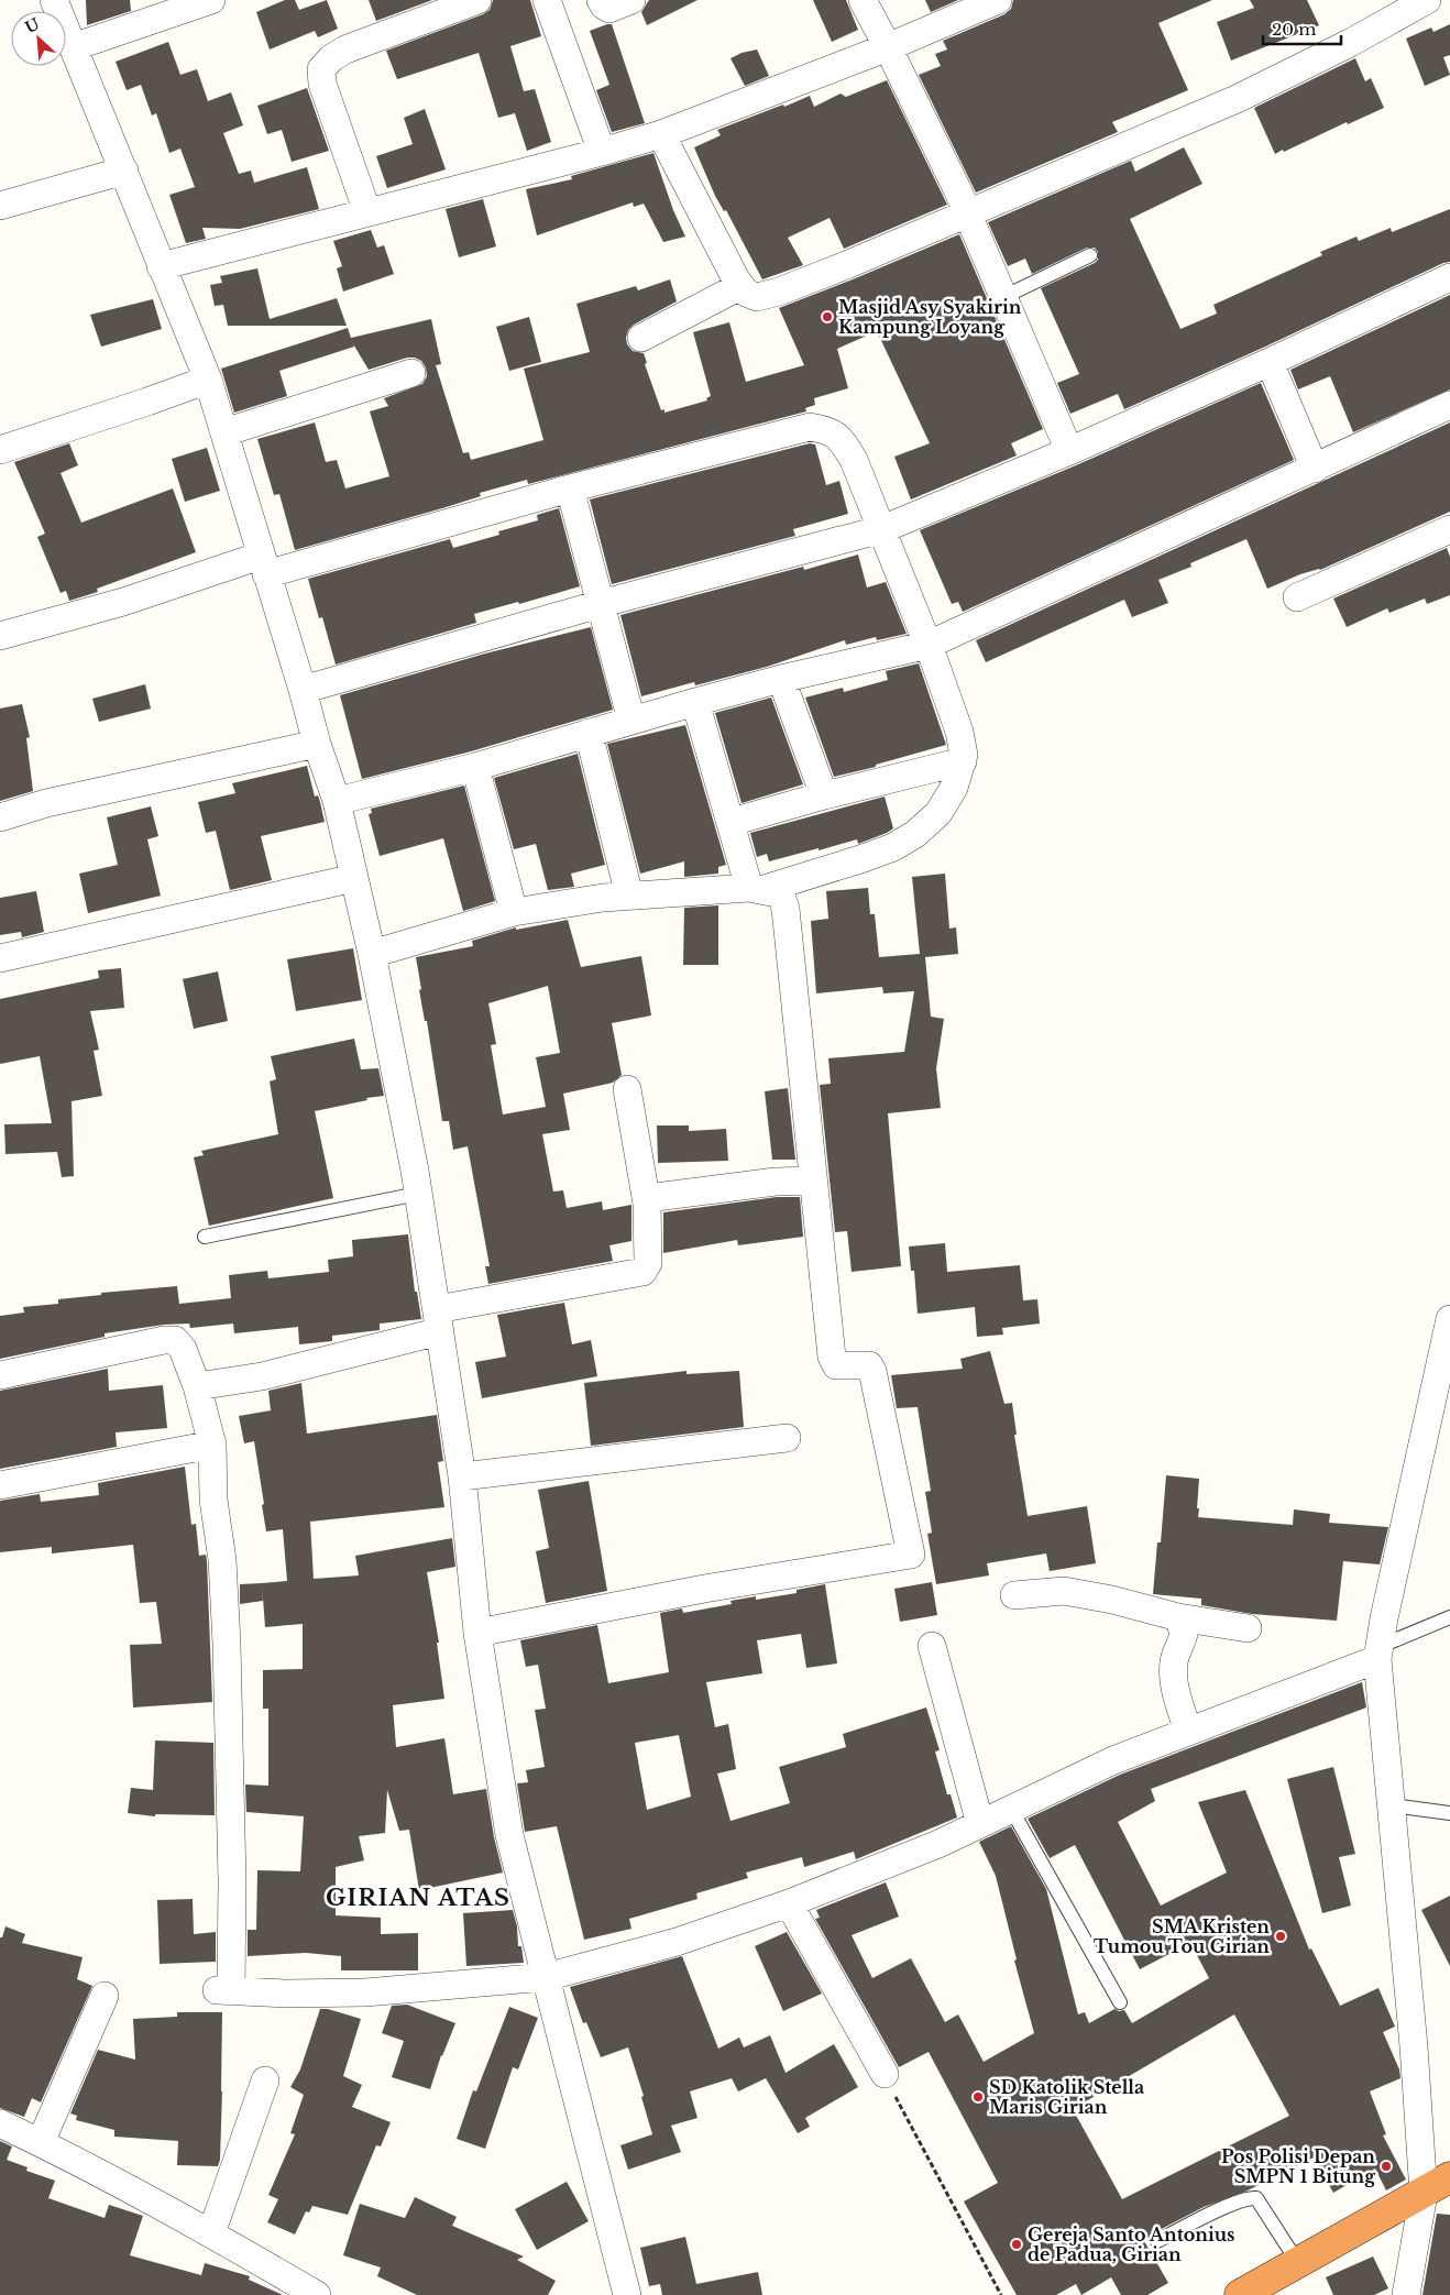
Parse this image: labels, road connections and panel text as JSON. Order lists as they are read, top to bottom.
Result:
{
  "districts": ["GIRIAN ATAS"],
  "places": [
    "Masjid Asy Syakirin Kampung Loyang",
    "SMA Kristen Tumou Tou Girian",
    "SD Katolik Stella Maris Girian",
    "Pos Polisi Depan SMPN 1 Bitung",
    "Gereja Santo Antonius de Padua, Girian"
  ],
  "scale_bar": "20 m",
  "north": "top left"
}
